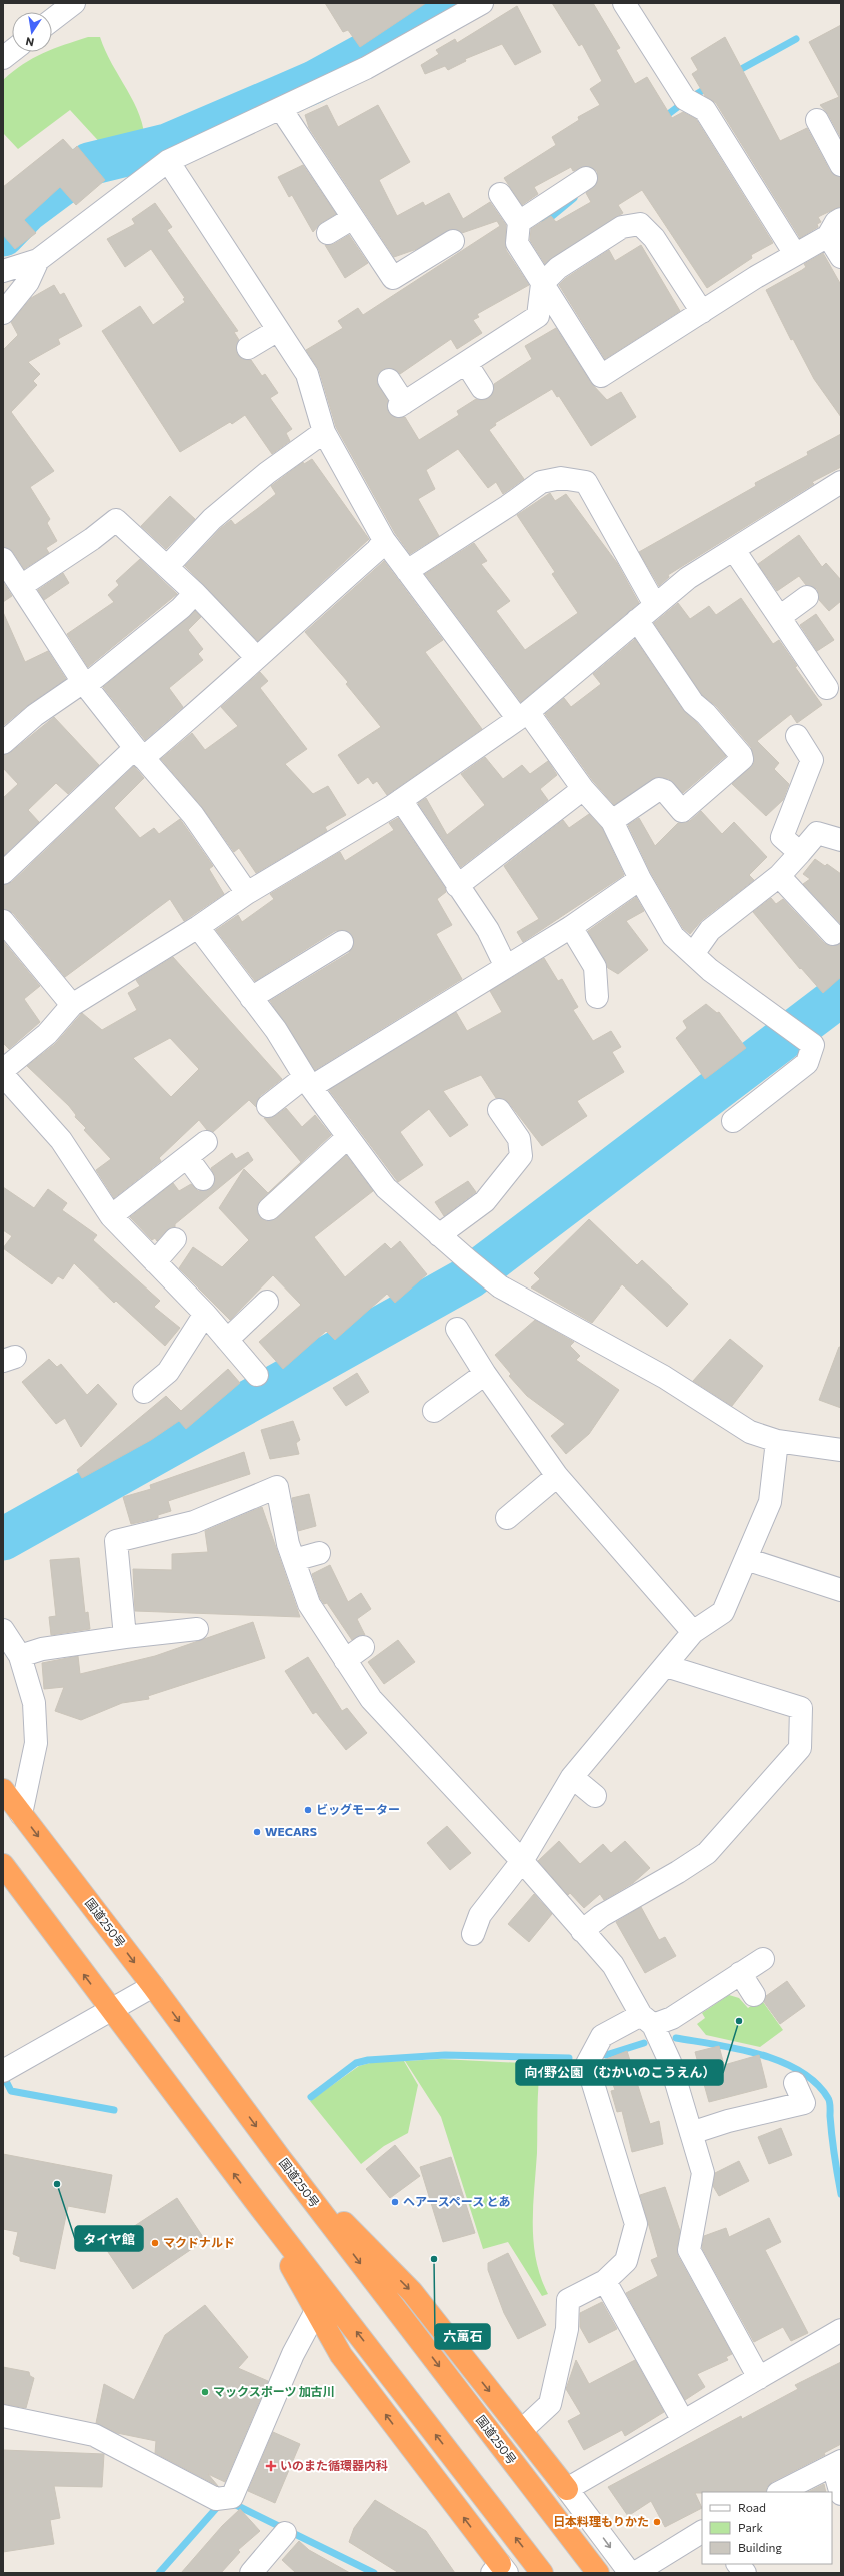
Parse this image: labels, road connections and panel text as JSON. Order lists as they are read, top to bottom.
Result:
{
  "streets": {
    "highway": ["国道250号"]
  },
  "places": {
    "other": [
      "ビッグモーター",
      "WECARS",
      "向ｲ野公園 （むかいのこうえん）",
      "タイヤ館",
      "ヘアースペース とあ",
      "マクドナルド",
      "六萬石",
      "マックスポーツ 加古川",
      "日本料理もりかた"
    ],
    "health": ["いのまた循環器内科"]
  },
  "legend": ["Road", "Park", "Building"],
  "north": "bottom"
}
